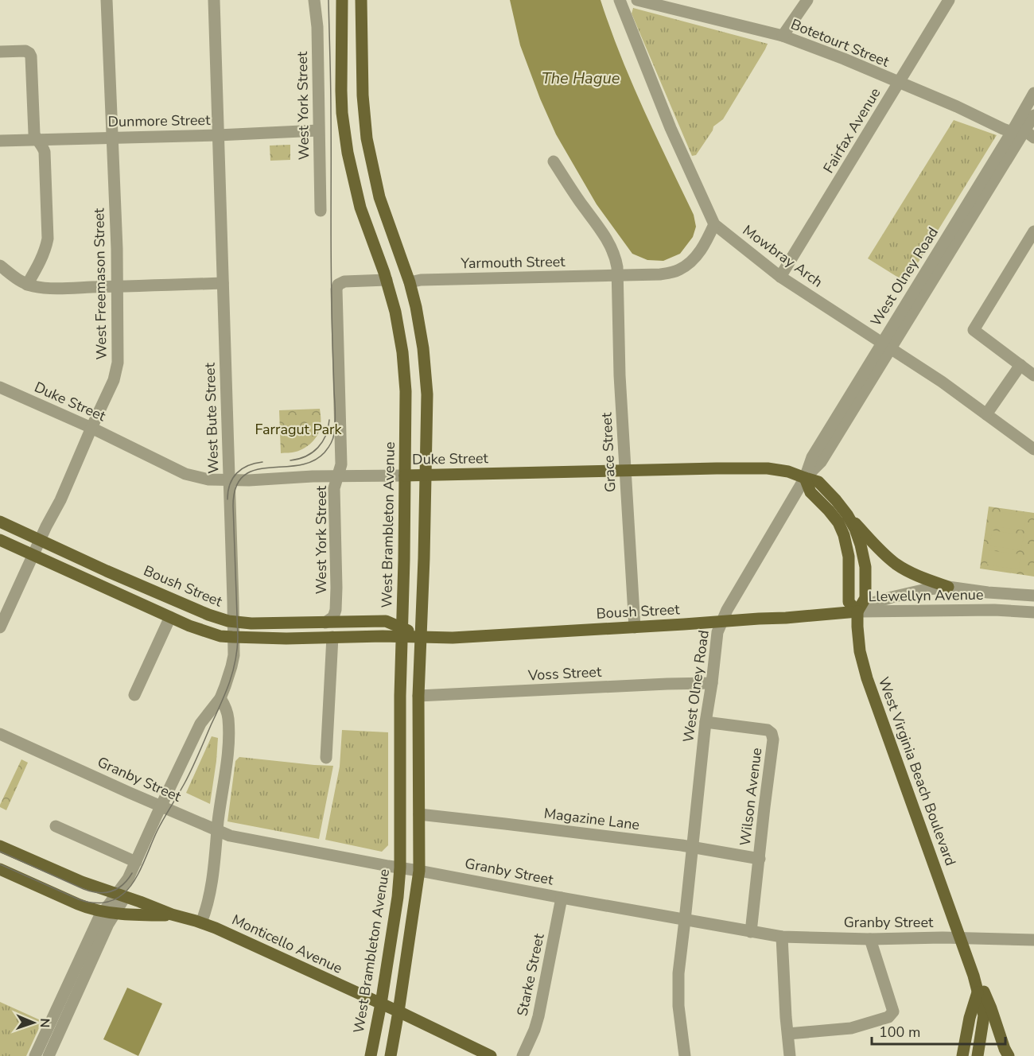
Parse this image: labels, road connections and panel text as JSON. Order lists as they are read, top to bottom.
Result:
{
  "streets": {
    "main road": [
      "Duke Street",
      "West Brambleton Avenue",
      "Boush Street",
      "West Virginia Beach Boulevard",
      "Monticello Avenue"
    ],
    "street": [
      "Botetourt Street",
      "West York Street",
      "Dunmore Street",
      "Fairfax Avenue",
      "Mowbray Arch",
      "Yarmouth Street",
      "West Olney Road",
      "West Freemason Street",
      "West Bute Street",
      "Grace Street",
      "Llewellyn Avenue",
      "Voss Street",
      "Granby Street",
      "Wilson Avenue",
      "Magazine Lane",
      "Starke Street"
    ]
  },
  "crossings": [
    ["Botetourt Street", "Fairfax Avenue"],
    ["Botetourt Street", "West Olney Road"],
    ["West York Street", "Dunmore Street"],
    ["West York Street", "Duke Street"],
    ["West York Street", "West Brambleton Avenue"],
    ["West York Street", "Boush Street"],
    ["Dunmore Street", "West Freemason Street"],
    ["Dunmore Street", "West Bute Street"],
    ["Fairfax Avenue", "Mowbray Arch"],
    ["Mowbray Arch", "Yarmouth Street"],
    ["Mowbray Arch", "West Olney Road"],
    ["Yarmouth Street", "Grace Street"],
    ["West Olney Road", "Duke Street"],
    ["West Olney Road", "Boush Street"],
    ["West Olney Road", "Voss Street"],
    ["West Olney Road", "Granby Street"],
    ["West Olney Road", "Wilson Avenue"],
    ["West Olney Road", "Magazine Lane"],
    ["West Freemason Street", "Duke Street"],
    ["West Freemason Street", "Boush Street"],
    ["Duke Street", "West Bute Street"],
    ["Duke Street", "Grace Street"],
    ["Duke Street", "West Brambleton Avenue"],
    ["West Bute Street", "Boush Street"],
    ["West Bute Street", "Granby Street"],
    ["West Bute Street", "Monticello Avenue"],
    ["Grace Street", "Boush Street"],
    ["West Brambleton Avenue", "Boush Street"],
    ["West Brambleton Avenue", "Granby Street"],
    ["West Brambleton Avenue", "Monticello Avenue"],
    ["Boush Street", "Llewellyn Avenue"],
    ["Boush Street", "West Virginia Beach Boulevard"],
    ["Llewellyn Avenue", "West Virginia Beach Boulevard"],
    ["West Virginia Beach Boulevard", "Granby Street"],
    ["Granby Street", "Wilson Avenue"],
    ["Granby Street", "Starke Street"],
    ["Wilson Avenue", "Magazine Lane"]
  ],
  "water": ["The Hague"],
  "parks": ["Farragut Park"],
  "scale_bar": "100 m",
  "north": "right"
}
